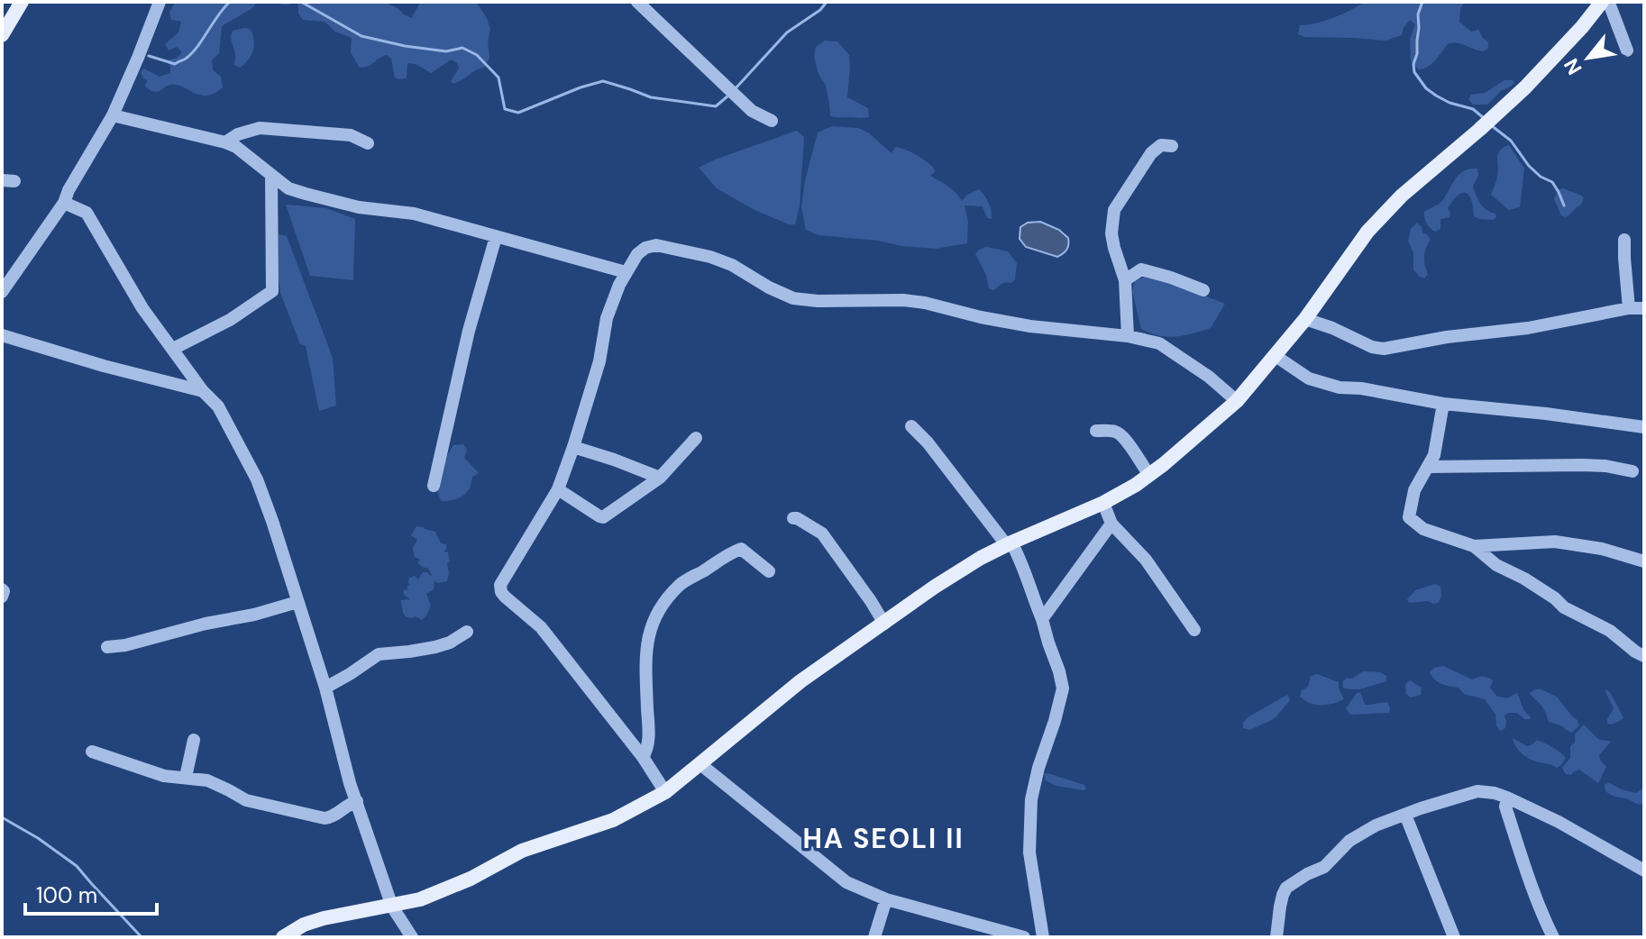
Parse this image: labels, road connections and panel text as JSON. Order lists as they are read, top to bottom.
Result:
{
  "districts": ["HA SEOLI II"],
  "scale_bar": "100 m",
  "north": "bottom left"
}
